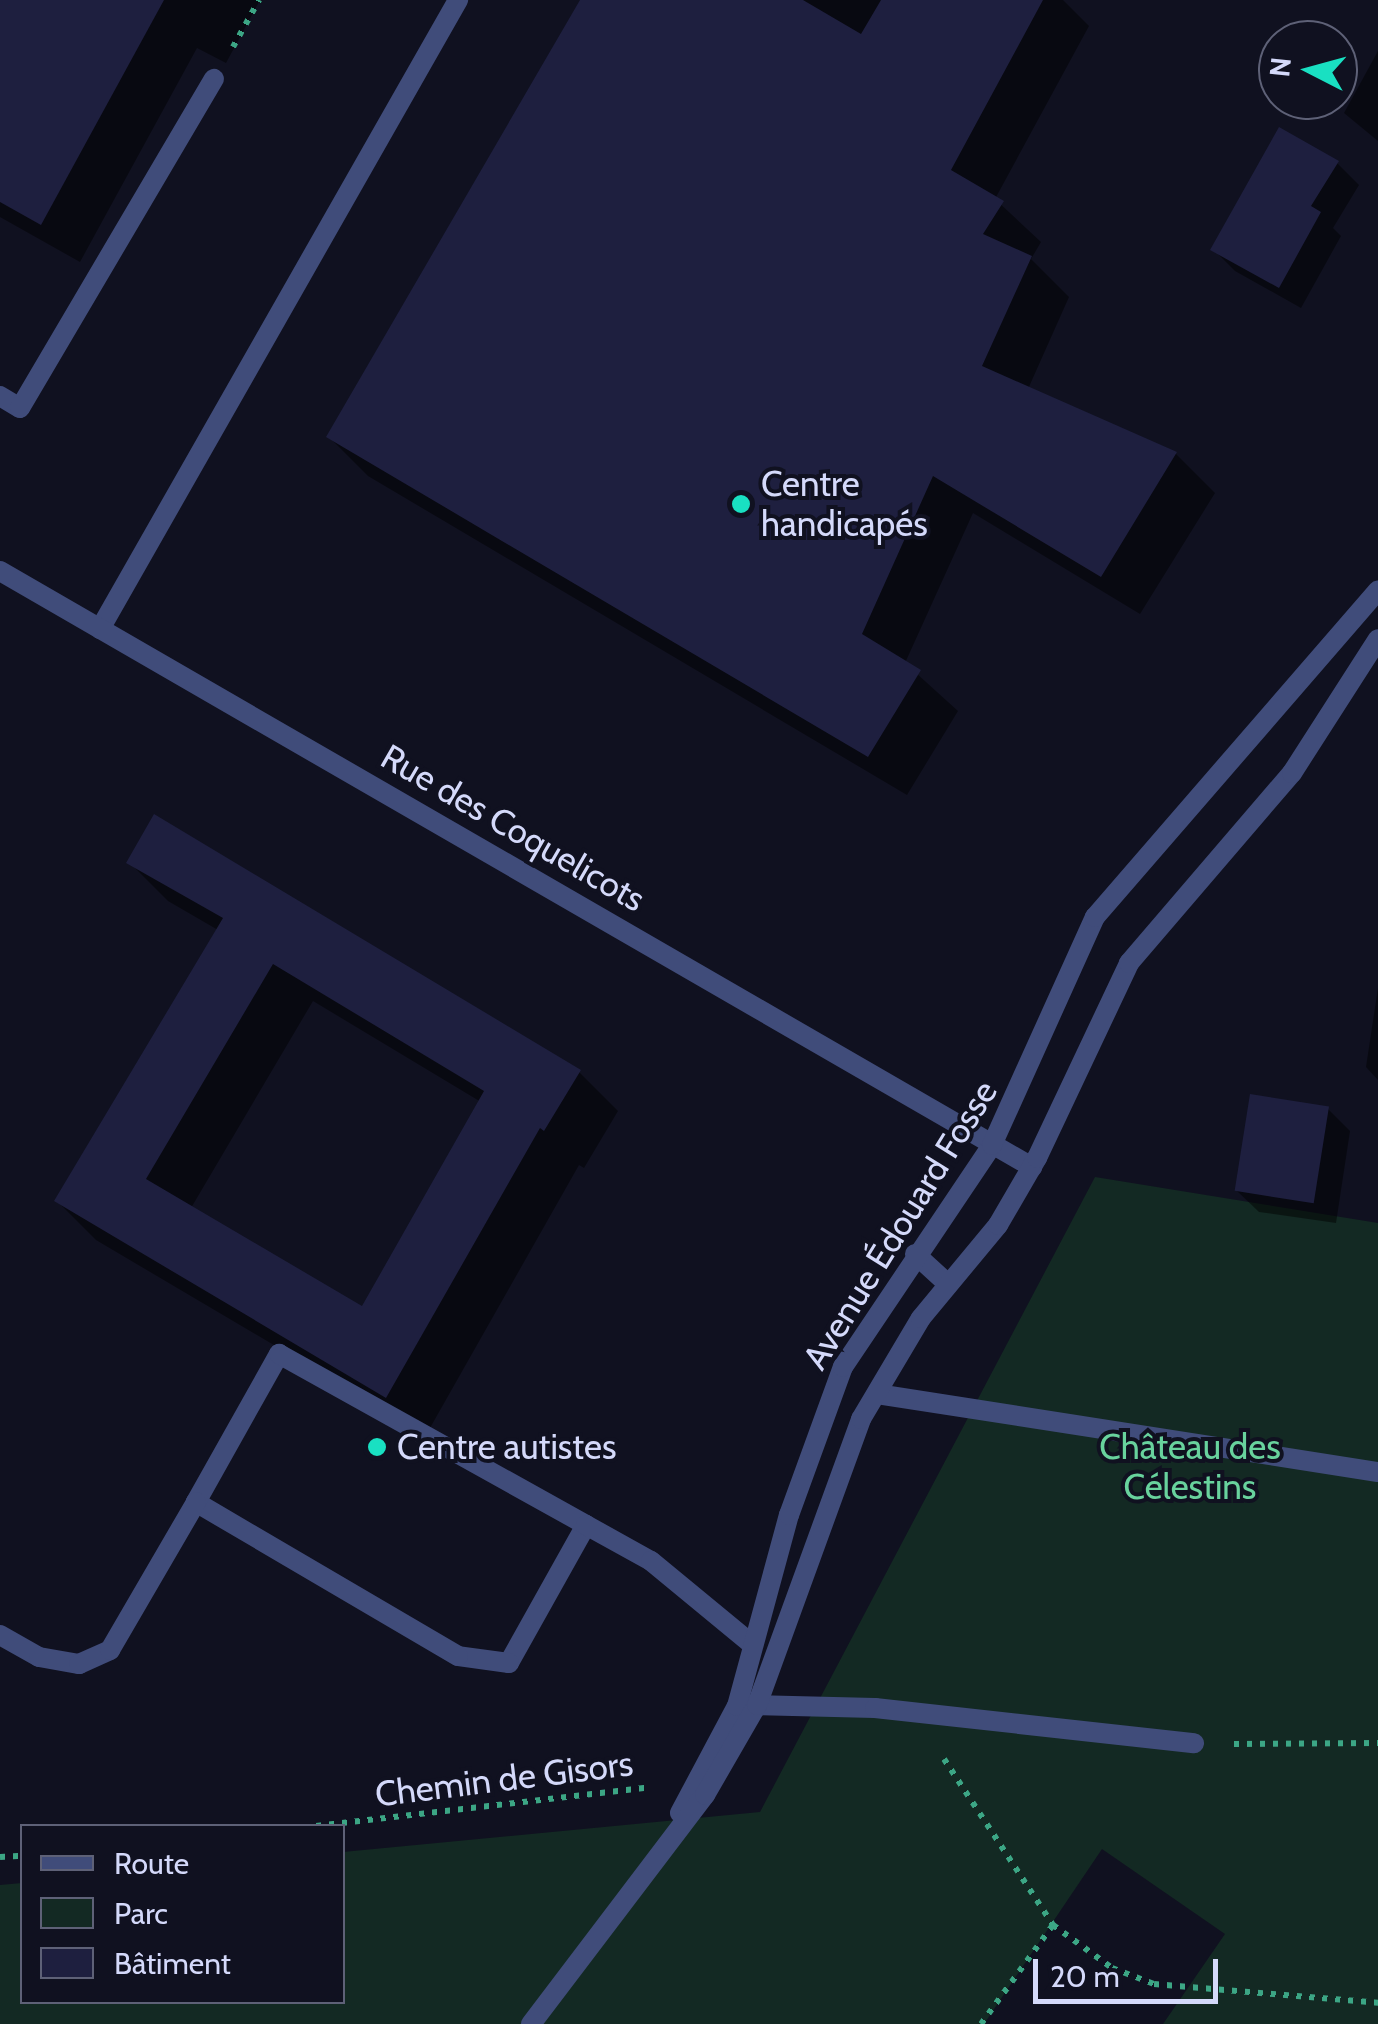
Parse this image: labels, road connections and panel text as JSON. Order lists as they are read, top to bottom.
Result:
{
  "streets": {
    "street": ["Rue des Coquelicots", "Avenue Édouard Fosse"],
    "path": ["Chemin de Gisors"]
  },
  "crossings": [
    ["Rue des Coquelicots", "Avenue Édouard Fosse"],
    ["Avenue Édouard Fosse", "Chemin de Gisors"]
  ],
  "parks": ["Château des Célestins"],
  "places": ["Centre handicapés", "Centre autistes"],
  "legend": ["Route", "Parc", "Bâtiment"],
  "scale_bar": "20 m",
  "north": "left"
}
